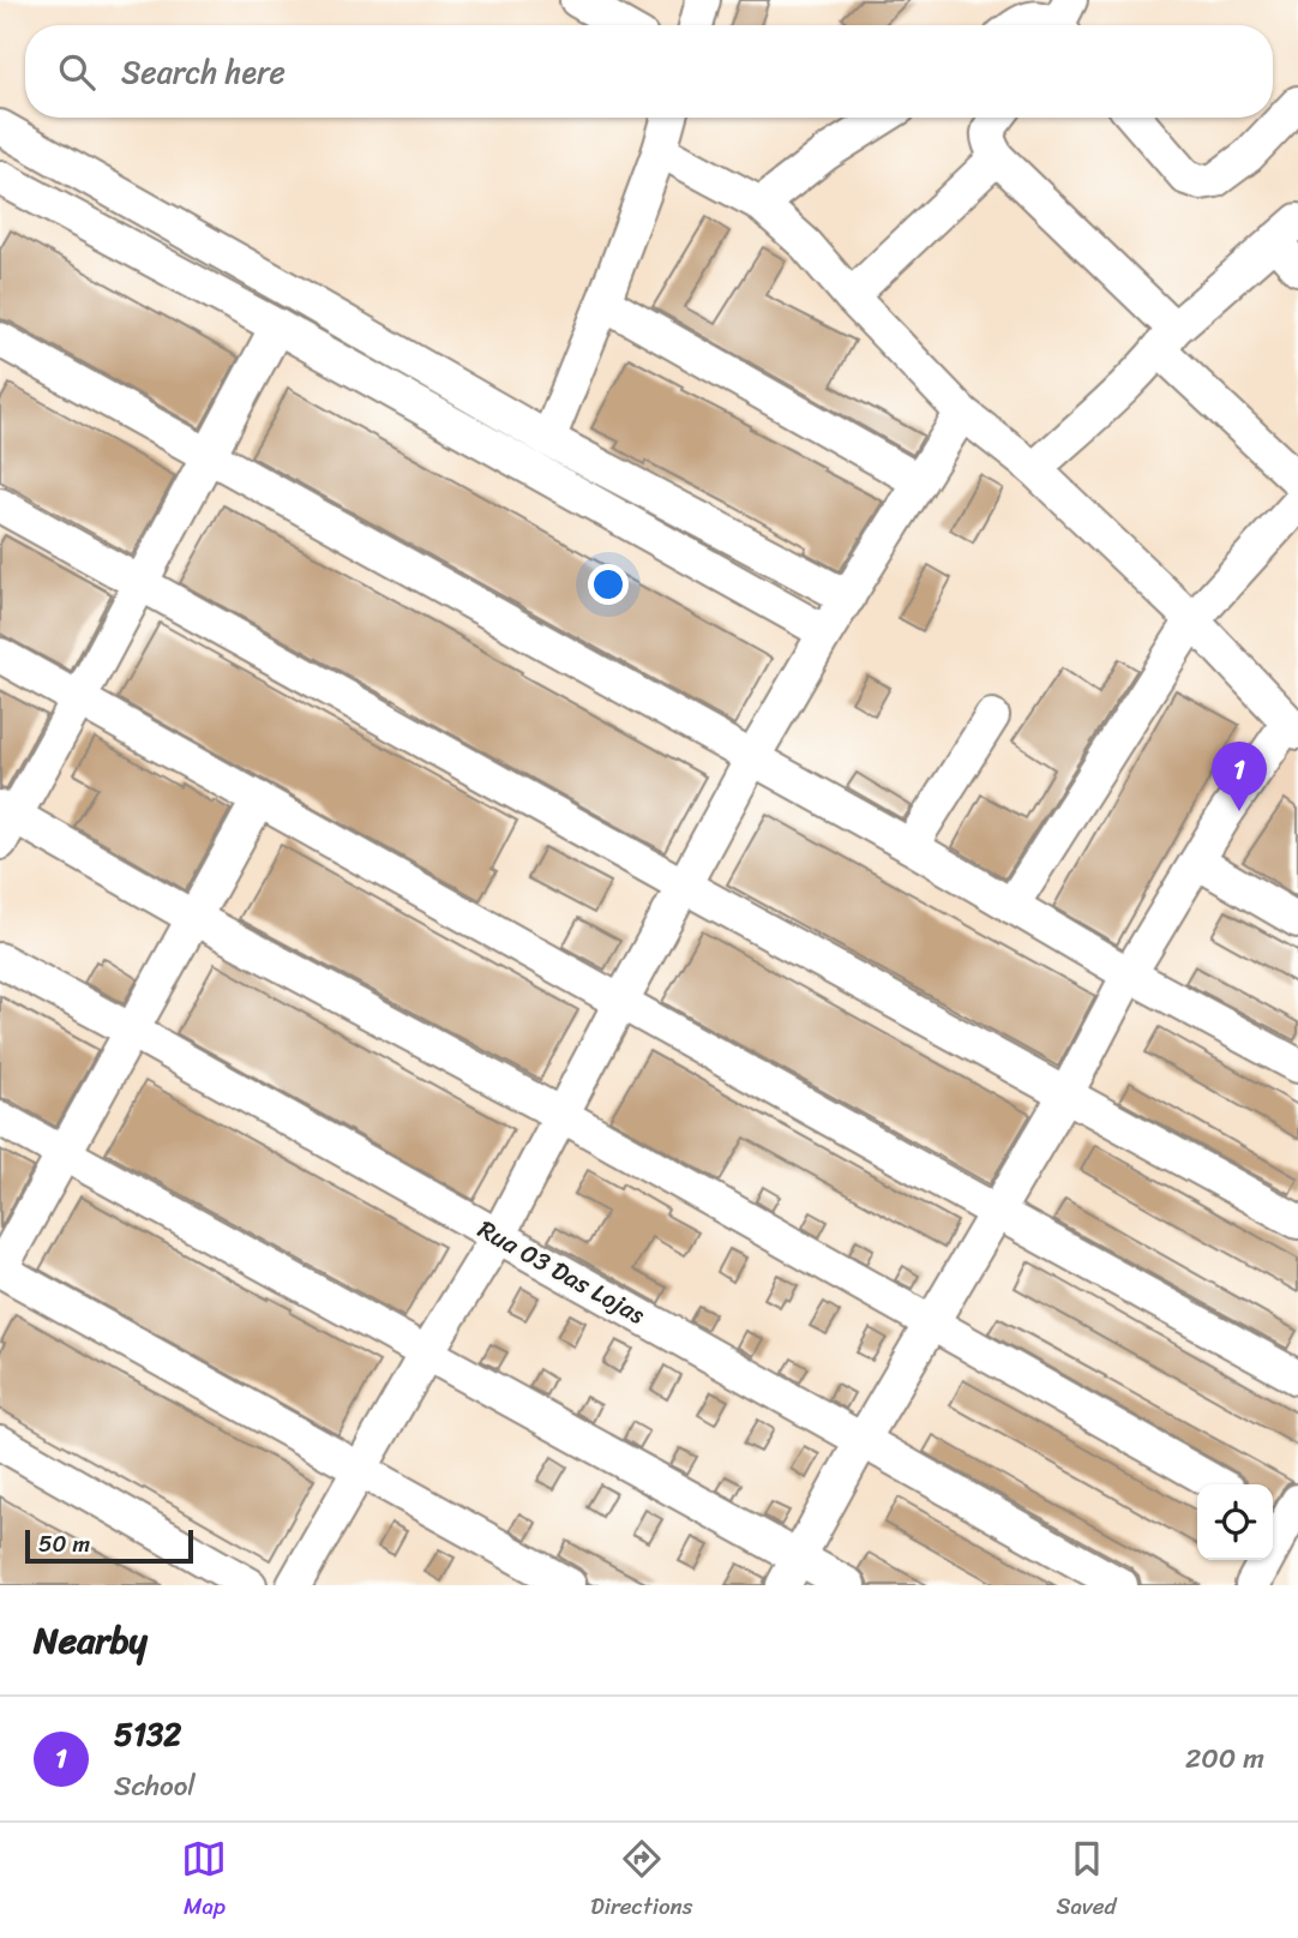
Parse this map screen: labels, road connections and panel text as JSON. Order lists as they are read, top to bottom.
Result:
{
  "streets": {
    "street": ["Rua 03 Das Lojas"]
  },
  "scale_bar": "50 m",
  "page": {
    "search": "Search here",
    "pins": "1",
    "scale": "50 m",
    "heading": "Nearby",
    "list": [
      {
        "mark": "1",
        "name": "5132",
        "note": "School",
        "value": "200 m"
      }
    ],
    "nav": ["Map", "Directions", "Saved"]
  }
}
